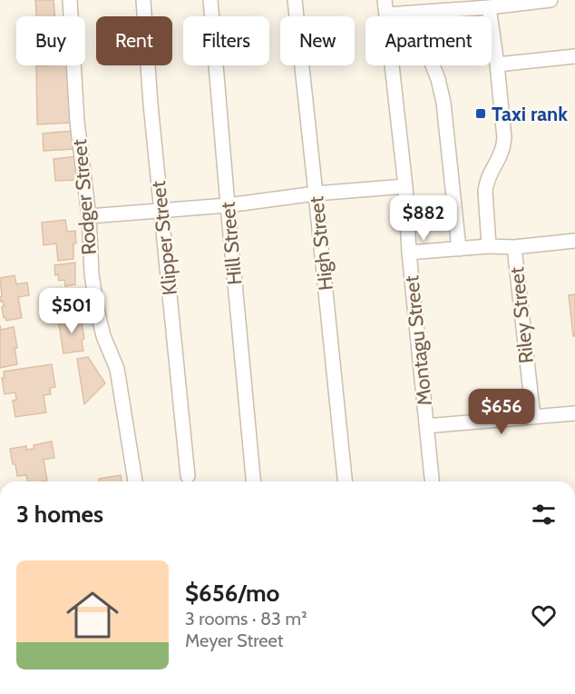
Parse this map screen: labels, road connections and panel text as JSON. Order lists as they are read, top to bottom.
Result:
{
  "streets": {
    "street": [
      "Rodger Street",
      "Klipper Street",
      "Hill Street",
      "High Street",
      "Riley Street",
      "Montagu Street"
    ]
  },
  "places": {
    "transit": ["Taxi rank"]
  },
  "page": {
    "chip": [
      "Buy",
      "Rent",
      "Filters",
      "New",
      "Apartment"
    ],
    "price": ["$882", "$501", "$656"],
    "heading": "3 homes",
    "list": [
      {
        "name": "$656/mo",
        "note": "3 rooms · 83 m² · Meyer Street"
      }
    ]
  }
}
